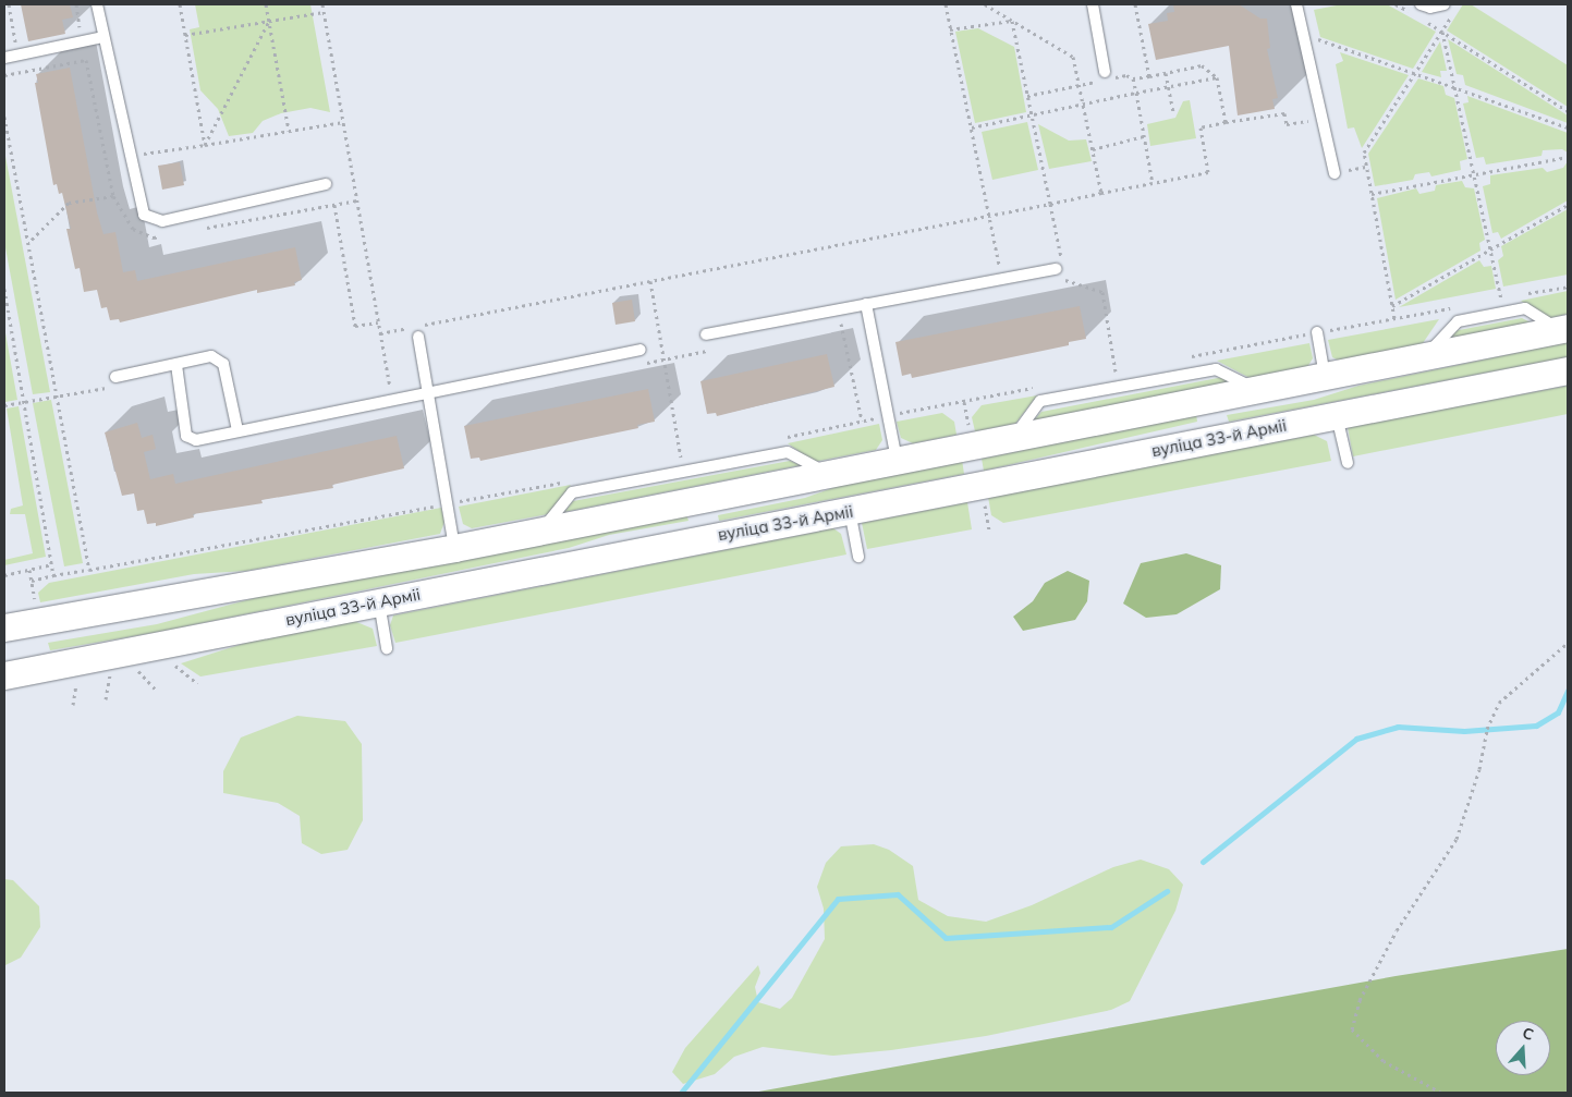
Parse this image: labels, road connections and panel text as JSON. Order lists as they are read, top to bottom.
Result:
{
  "streets": {
    "street": ["вуліца 33-й Арміі"]
  },
  "north": "top"
}
